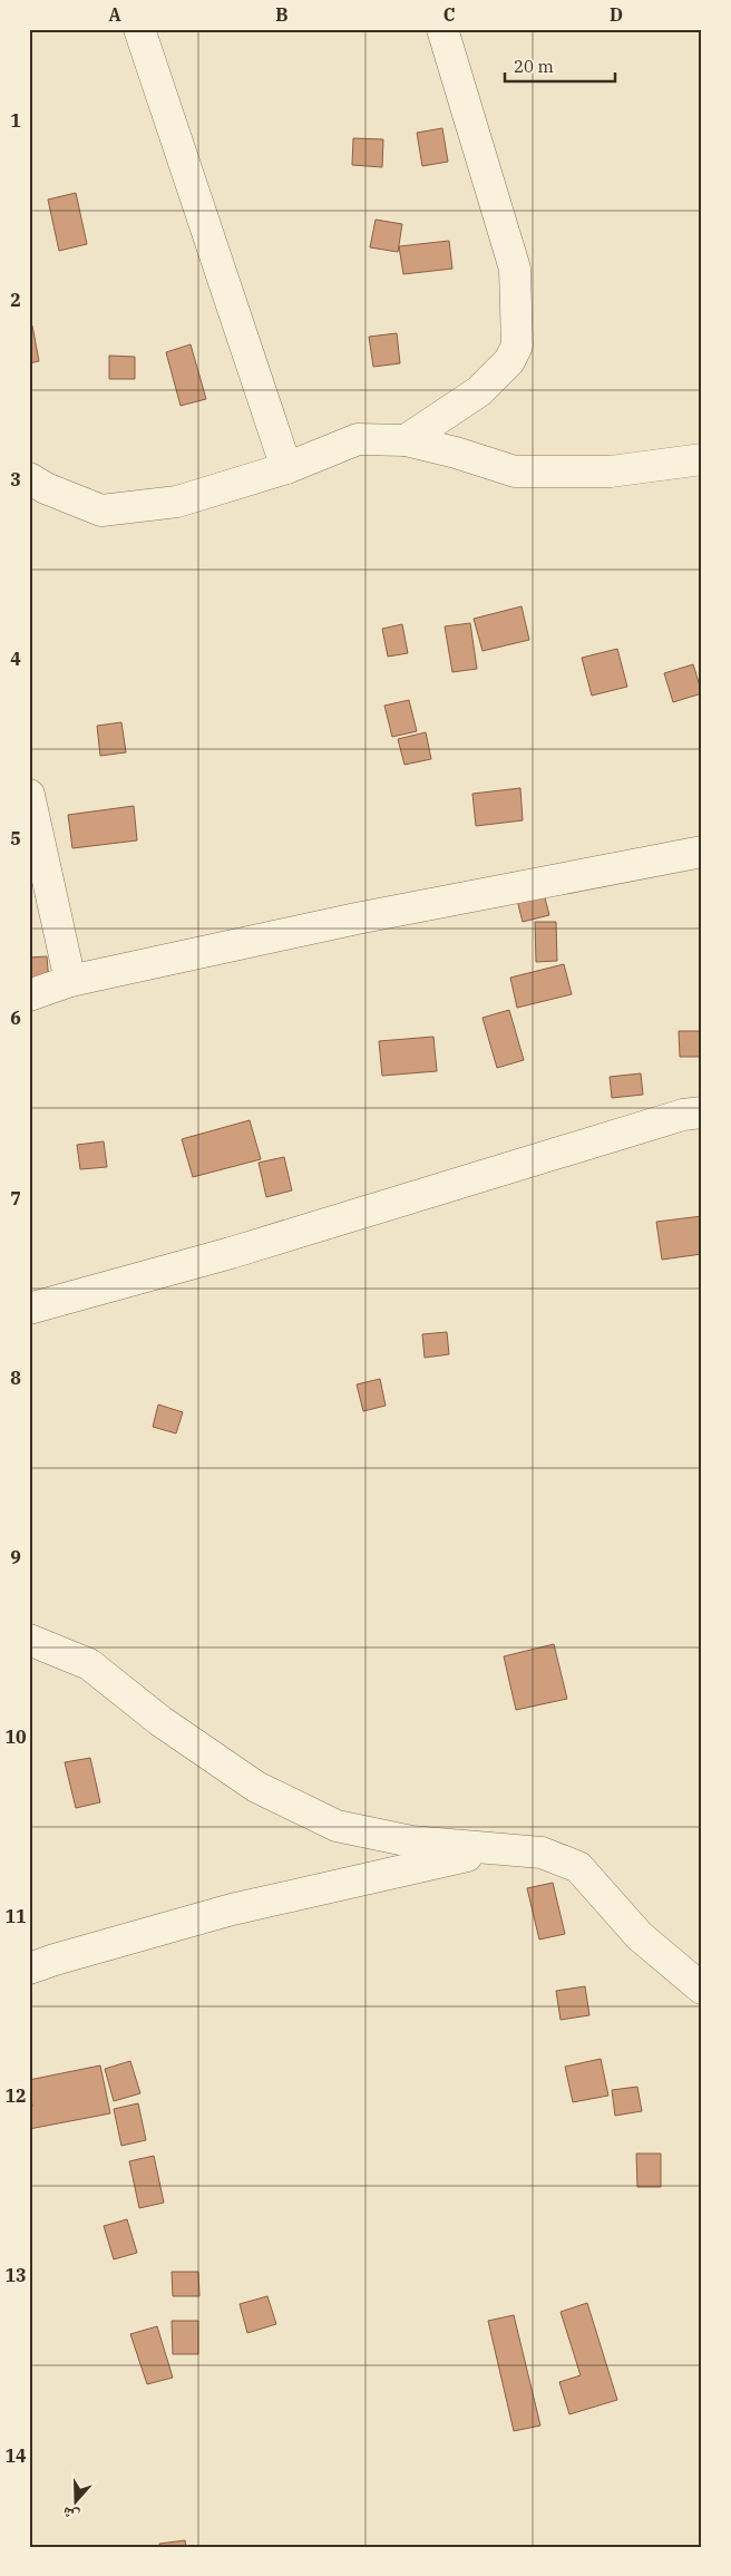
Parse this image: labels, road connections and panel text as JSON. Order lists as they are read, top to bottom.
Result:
{
  "scale_bar": "20 m",
  "north": "bottom",
  "grid": {
    "columns": [
      "A",
      "B",
      "C",
      "D"
    ],
    "rows": [
      "1",
      "2",
      "3",
      "4",
      "5",
      "6",
      "7",
      "8",
      "9",
      "10",
      "11",
      "12",
      "13",
      "14"
    ]
  }
}
